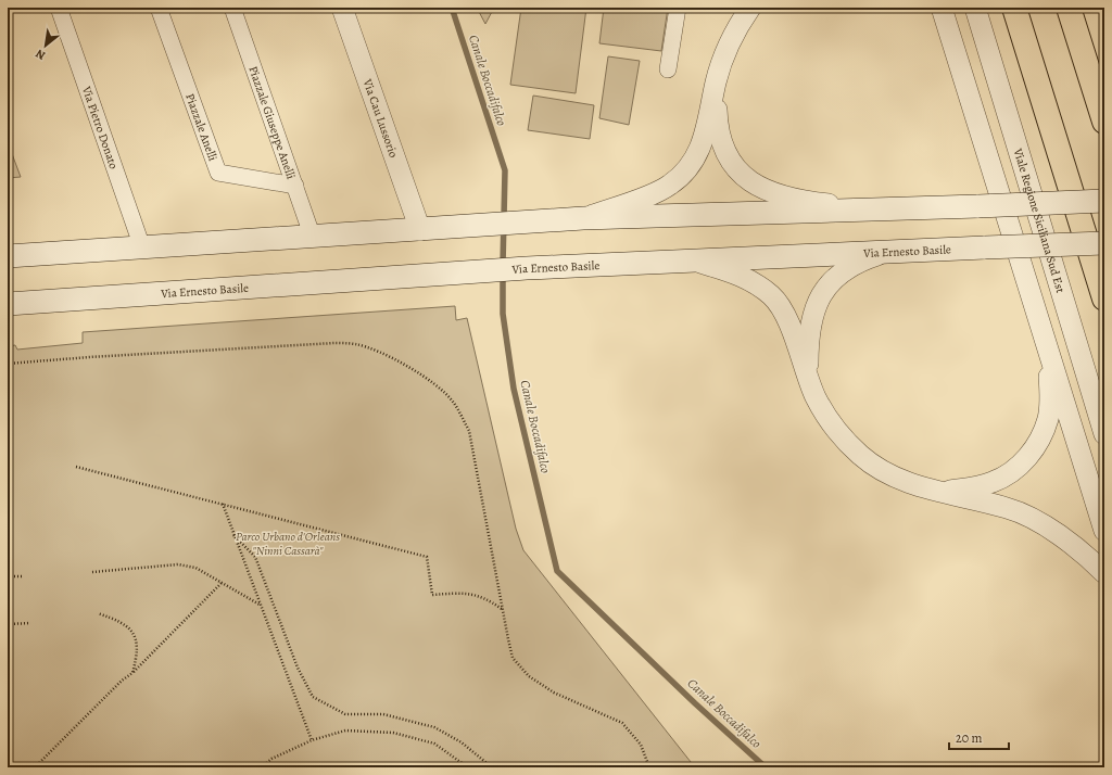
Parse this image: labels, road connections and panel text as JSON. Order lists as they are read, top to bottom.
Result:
{
  "streets": {
    "main road": ["Via Ernesto Basile"],
    "street": [
      "Via Cau Lussorio",
      "Piazzale Giuseppe Anelli",
      "Via Pietro Donato",
      "Piazzale Anelli",
      "Viale Regione Siciliana Sud Est"
    ]
  },
  "crossings": [
    ["Piazzale Giuseppe Anelli", "Piazzale Anelli"]
  ],
  "water": ["Canale Boccadifalco"],
  "parks": ["Parco Urbano d'Orleans \"Ninni Cassarà\""],
  "scale_bar": "20 m",
  "north": "bottom left"
}
